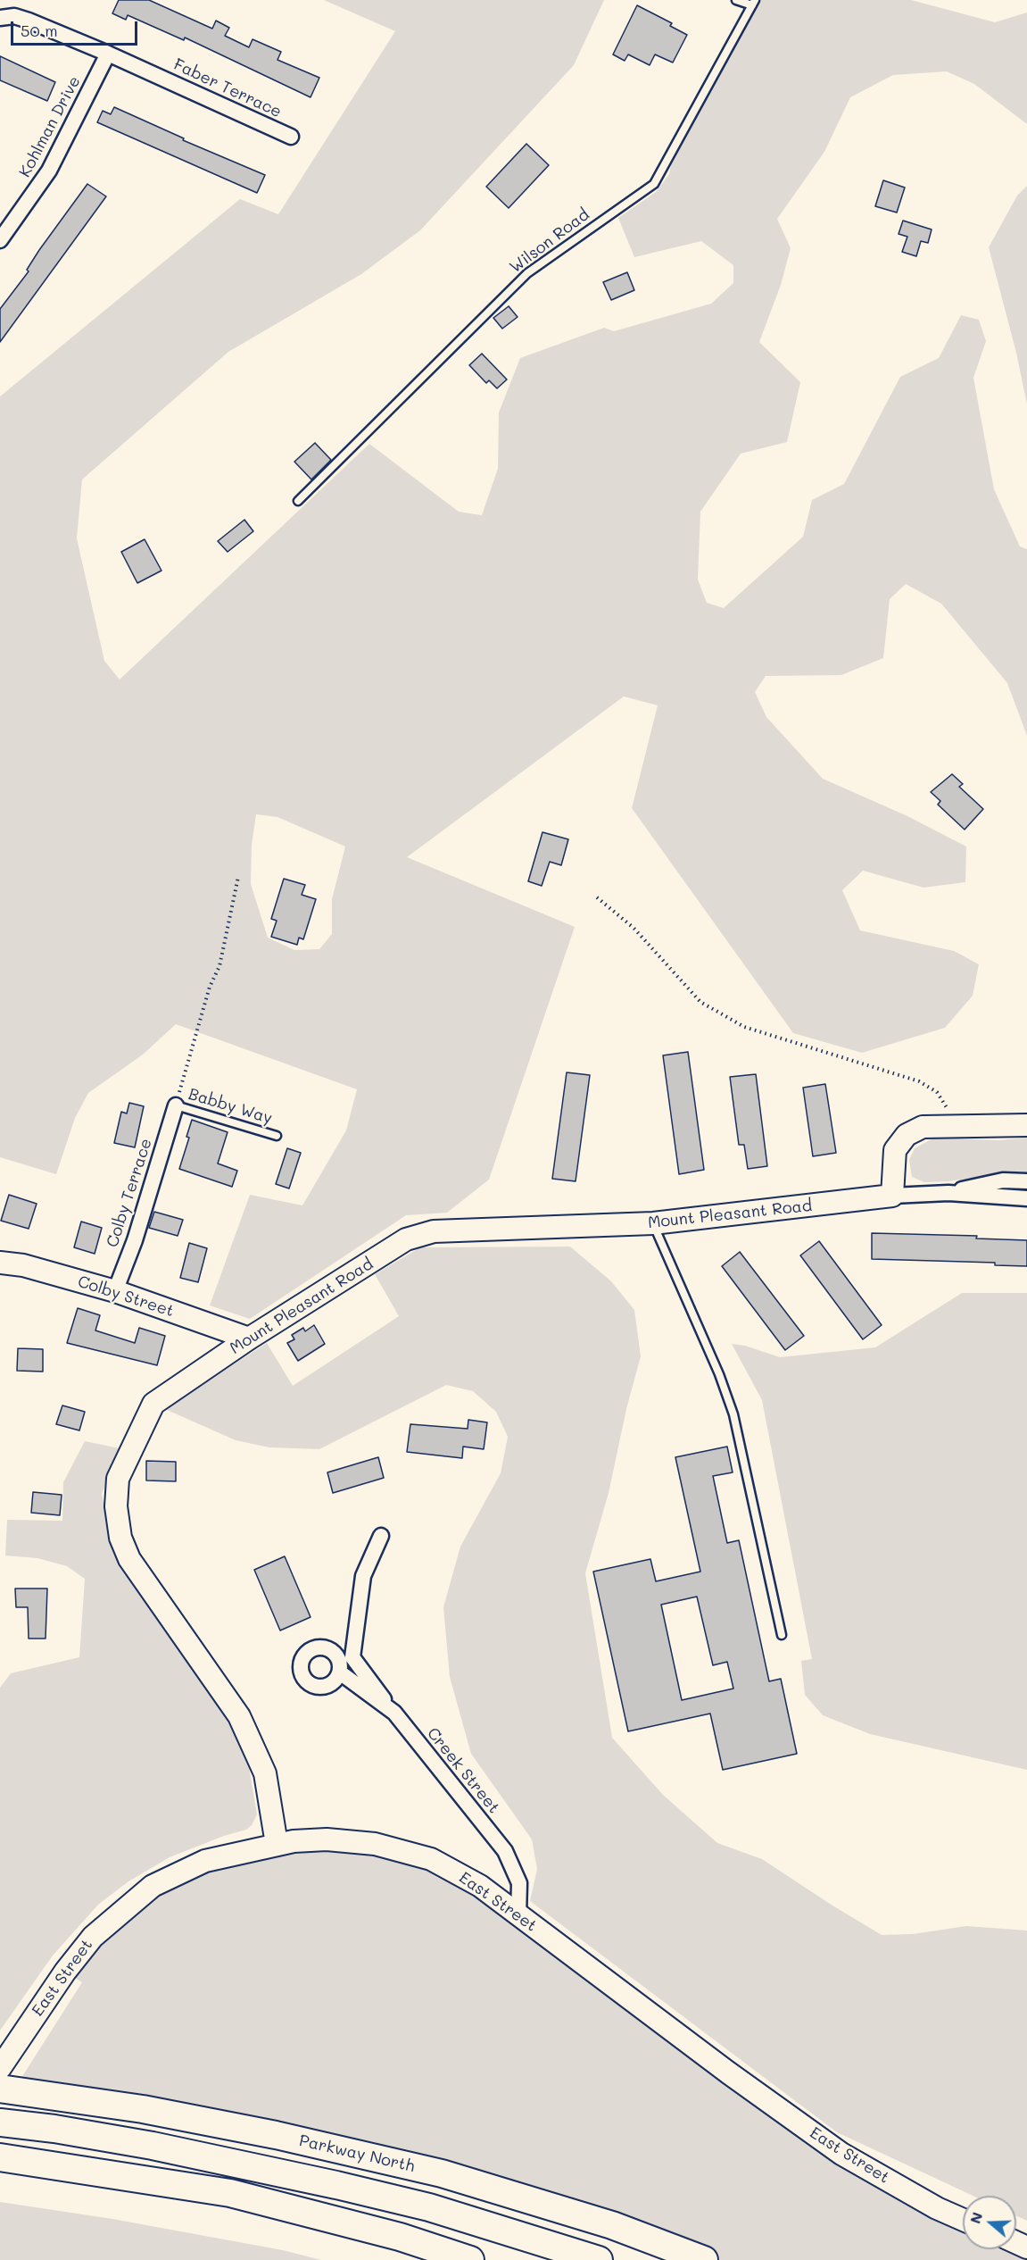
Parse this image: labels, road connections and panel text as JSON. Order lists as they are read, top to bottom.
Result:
{
  "streets": {
    "highway": ["Parkway North"],
    "street": [
      "Faber Terrace",
      "Kohlman Drive",
      "Colby Terrace",
      "Mount Pleasant Road",
      "Colby Street",
      "Creek Street",
      "East Street"
    ],
    "lane": ["Wilson Road", "Babby Way"]
  },
  "crossings": [
    ["Faber Terrace", "Kohlman Drive"],
    ["Babby Way", "Colby Terrace"],
    ["Colby Terrace", "Colby Street"],
    ["Mount Pleasant Road", "Colby Street"],
    ["Mount Pleasant Road", "East Street"],
    ["Creek Street", "East Street"]
  ],
  "scale_bar": "50 m",
  "north": "left"
}
